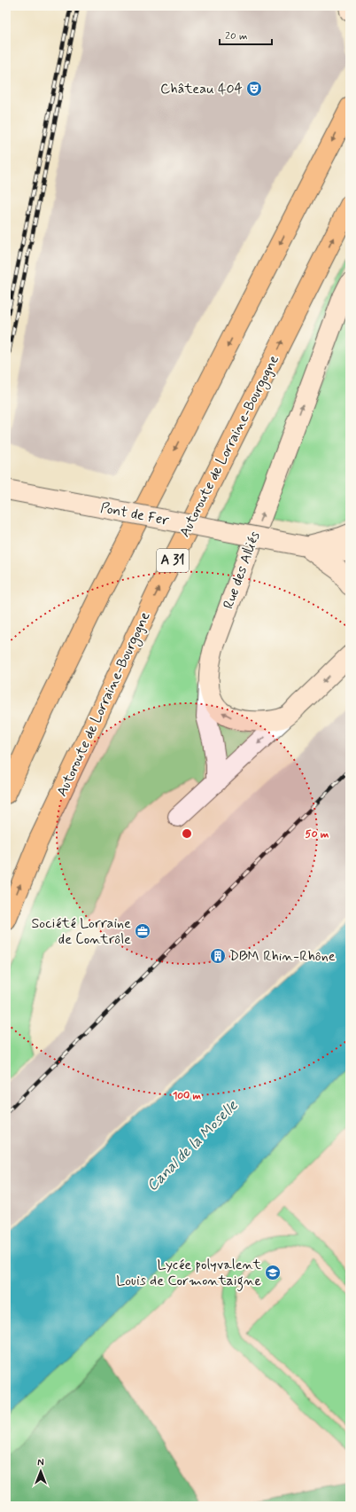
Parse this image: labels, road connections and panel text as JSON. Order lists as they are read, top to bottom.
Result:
{
  "streets": {
    "highway": ["Autoroute de Lorraine-Bourgogne", "A 31"],
    "main road": ["Pont de Fer", "Rue des Alliés"]
  },
  "one_way": ["Rue des Alliés"],
  "water": ["Canal de la Moselle"],
  "places": {
    "theatre": ["Château 404"],
    "office": ["Société Lorraine de Contrôle"],
    "building": ["DBM Rhin-Rhône"],
    "school or university": ["Lycée polyvalent Louis de Cormontaigne"]
  },
  "scale_bar": "20 m",
  "north": "top",
  "rings": ["50 m", "100 m"]
}
